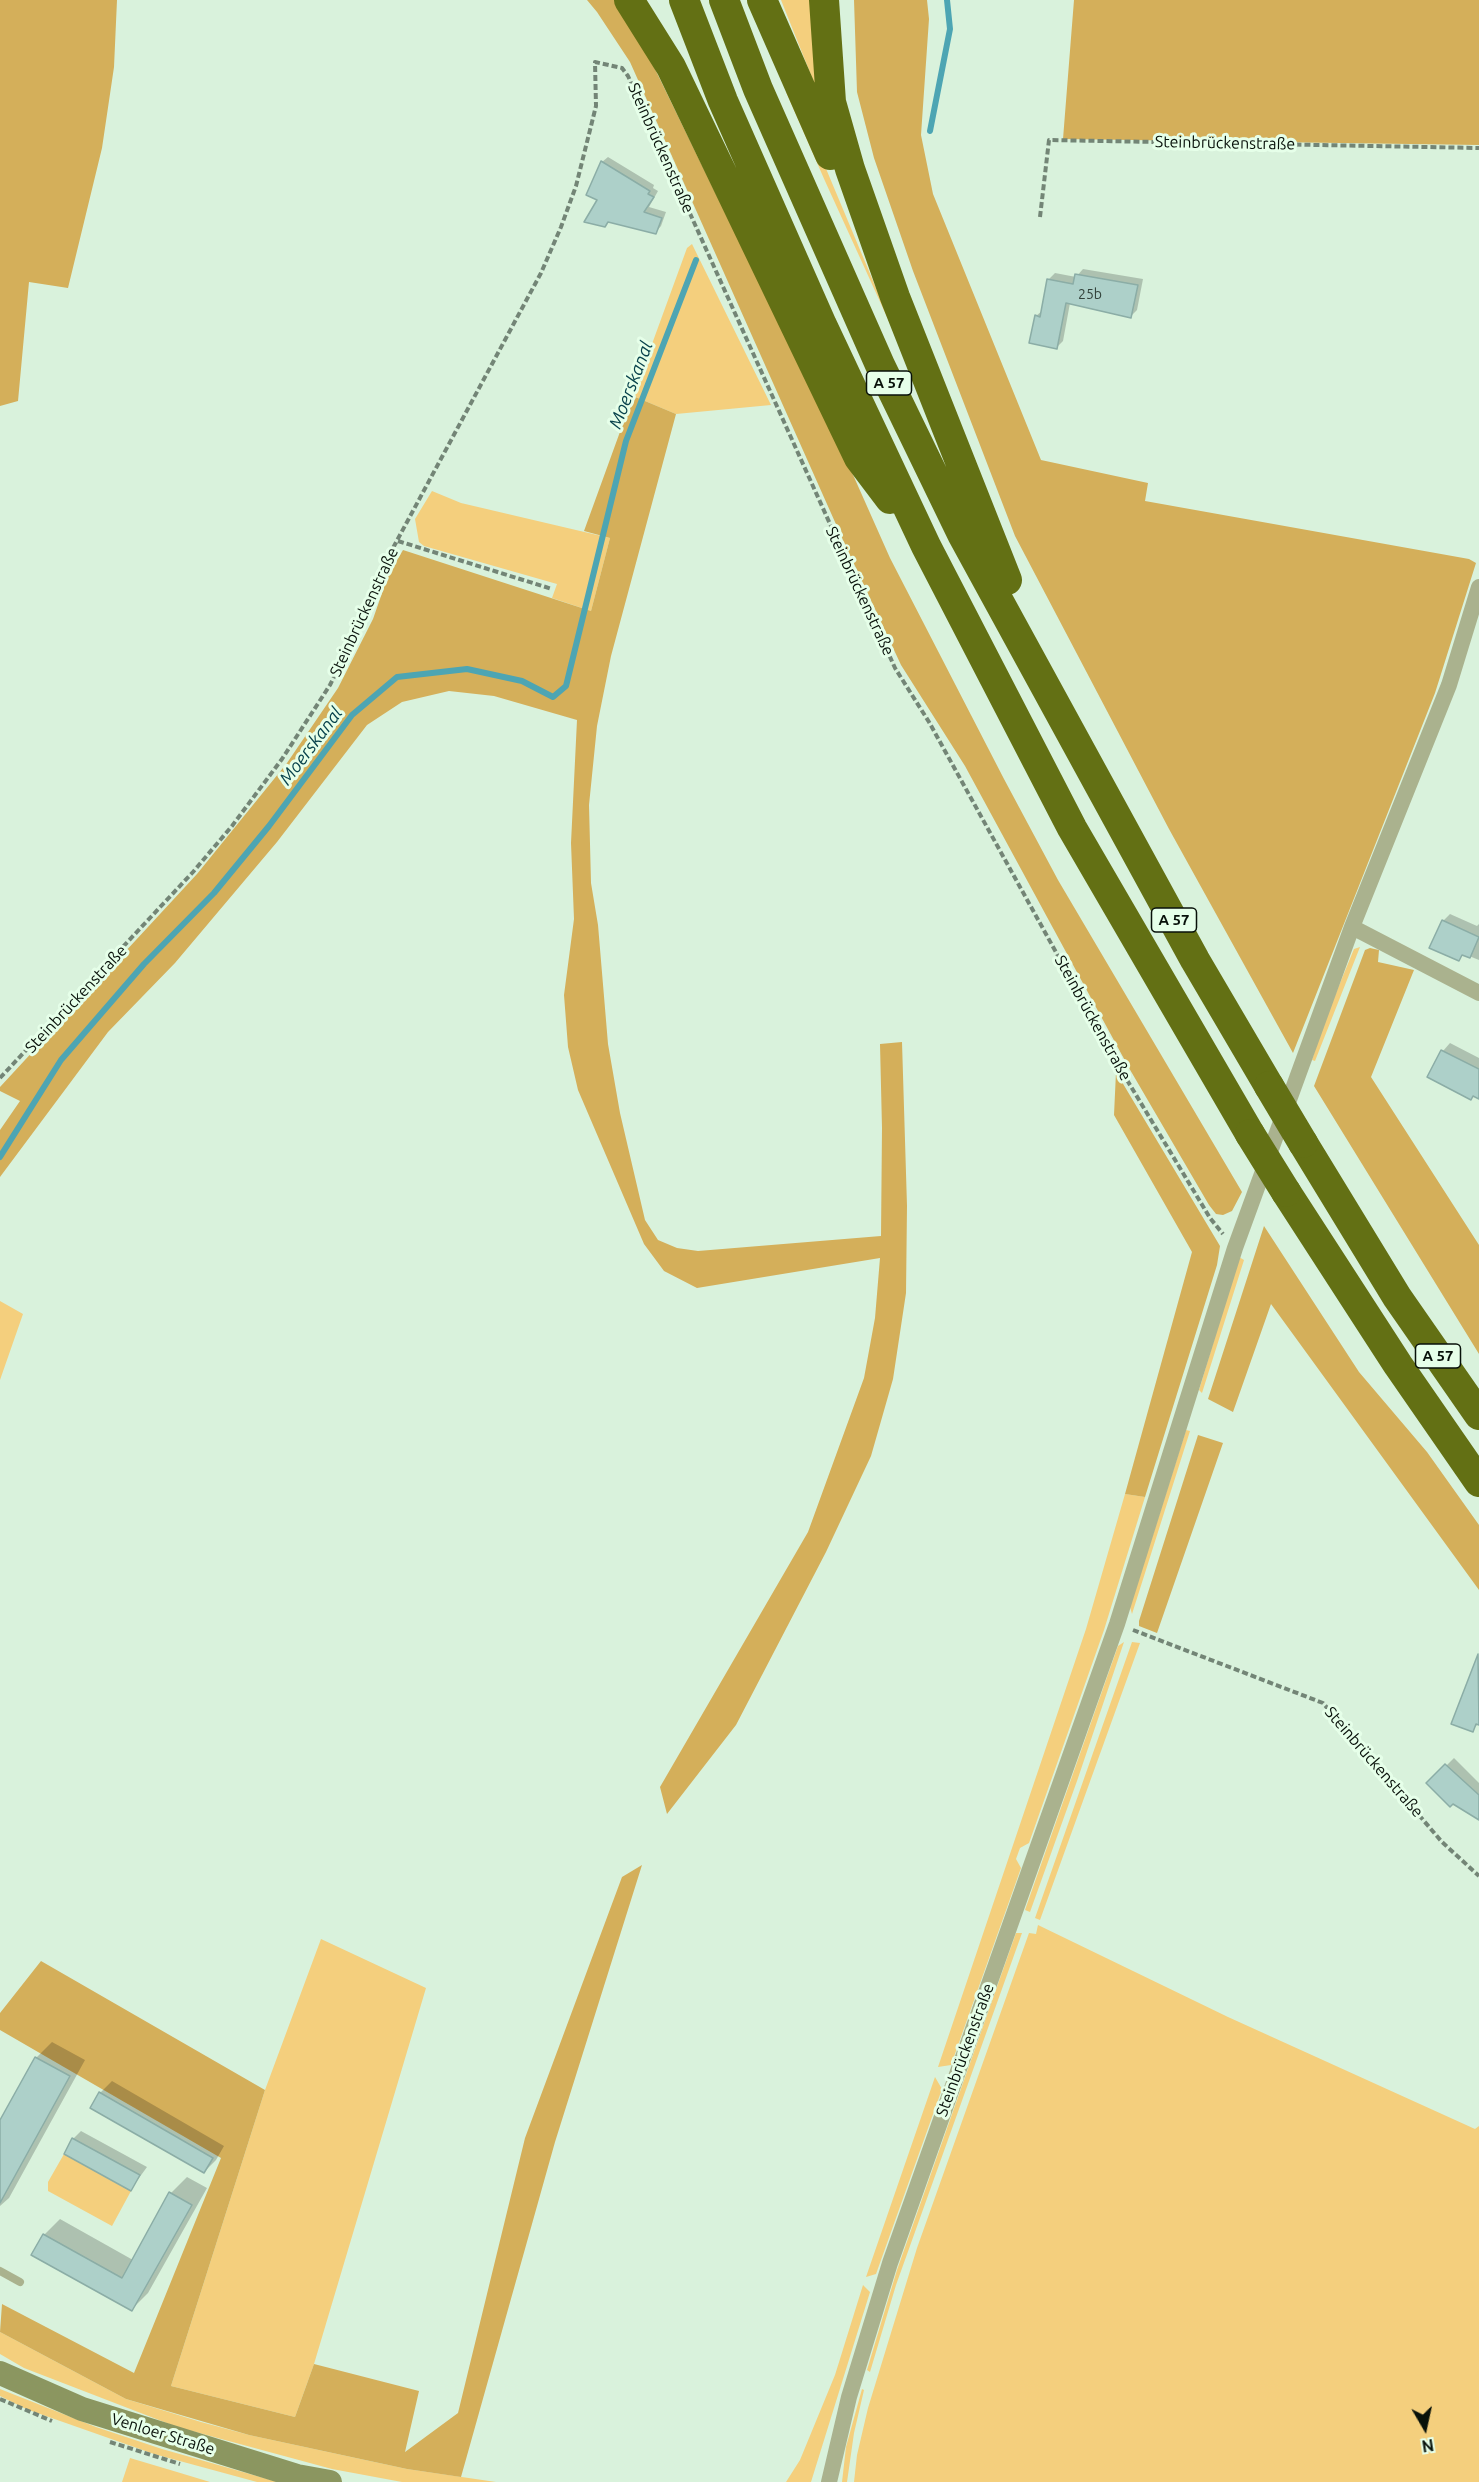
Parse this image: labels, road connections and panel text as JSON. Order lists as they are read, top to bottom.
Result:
{
  "streets": {
    "highway": ["A 57"],
    "main road": ["Venloer Straße"],
    "street": ["Steinbrückenstraße"]
  },
  "water": ["Moerskanal"],
  "house_numbers": ["25b"],
  "north": "bottom"
}
